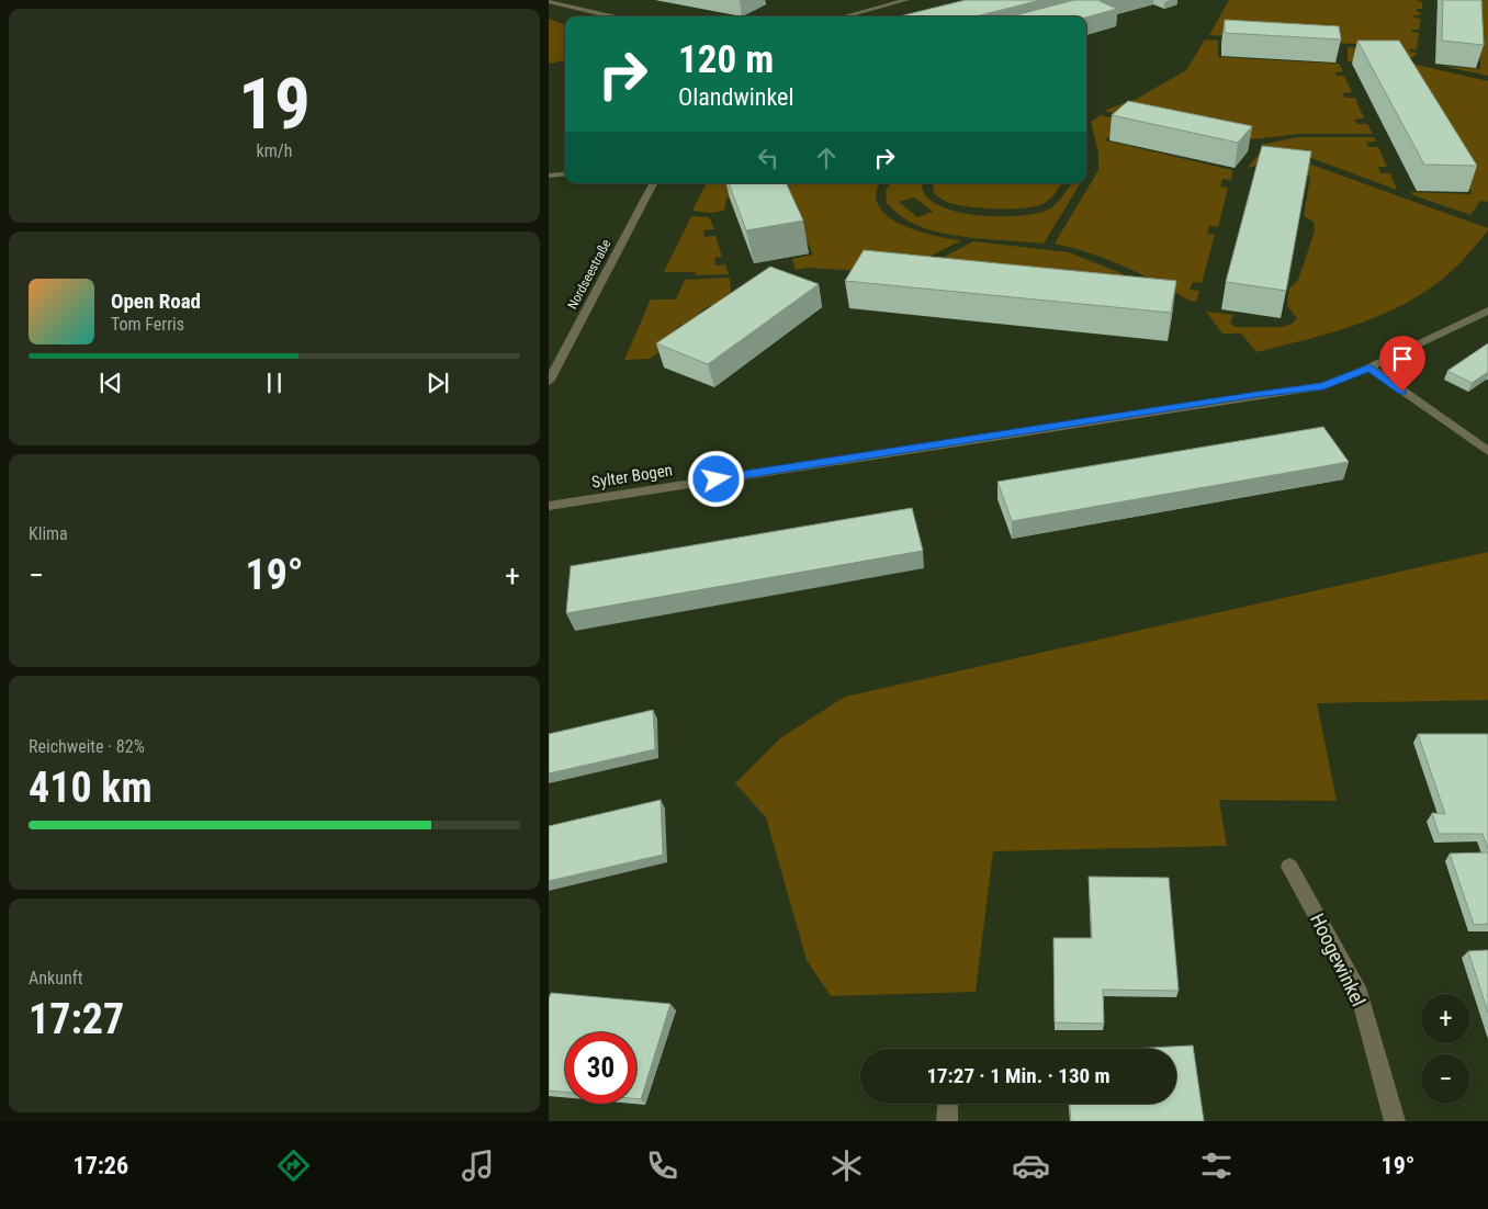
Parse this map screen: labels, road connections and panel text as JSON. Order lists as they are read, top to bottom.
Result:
{
  "streets": {
    "street": ["Nordseestraße", "Sylter Bogen", "Hoogewinkel"]
  },
  "page": {
    "tile": [
      ["19", "km/h"],
      "Klima",
      ["Reichweite · 82%", "410 km"],
      ["Ankunft", "17:27"]
    ],
    "turn": ["120 m", "Olandwinkel"],
    "song": ["Open Road", "Tom Ferris"],
    "heat": ["−", "19°", "+"],
    "map_buttons": ["+", "−"],
    "limit": "30",
    "trip": "17:27 · 1 Min. · 130 m",
    "tabs": ["17:26", "19°"]
  }
}
